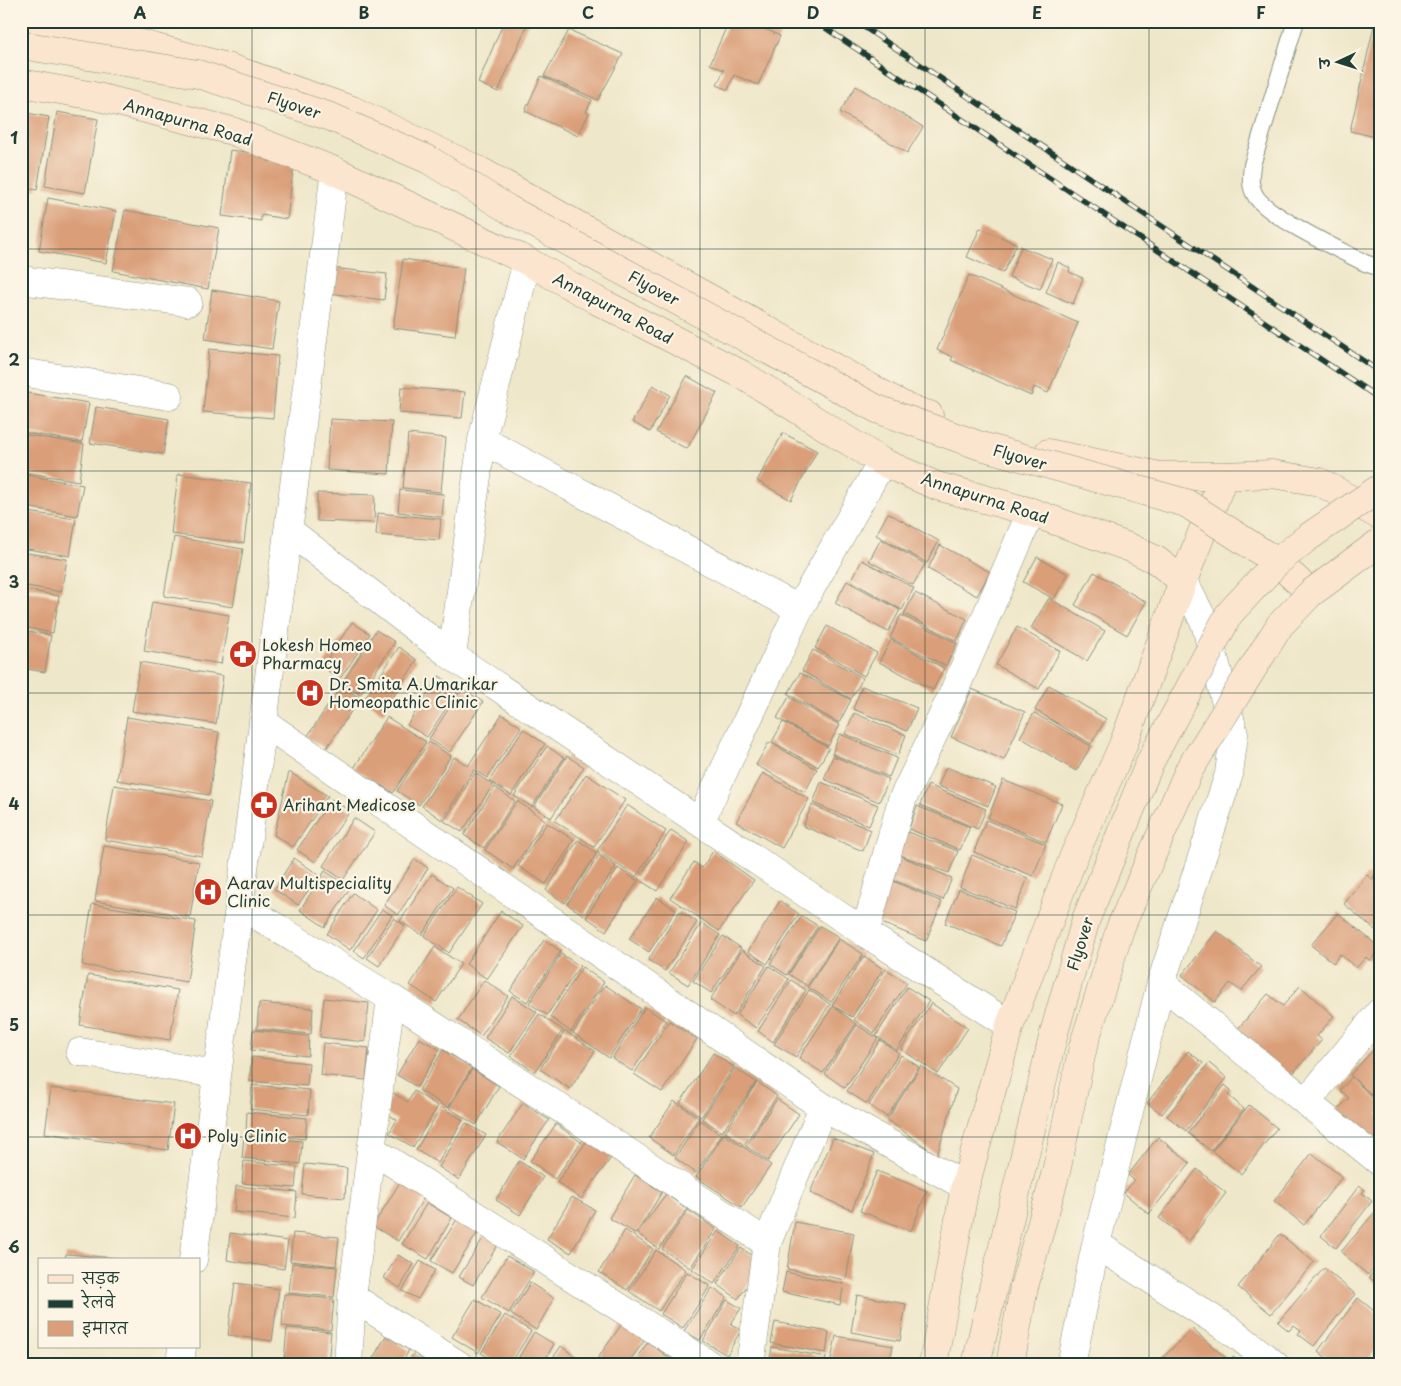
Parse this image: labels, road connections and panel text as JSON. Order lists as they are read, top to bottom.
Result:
{
  "streets": {
    "street": ["Flyover", "Annapurna Road"]
  },
  "places": {
    "pharmacy": ["Lokesh Homeo Pharmacy", "Arihant Medicose"],
    "hospital": ["Dr. Smita A.Umarikar Homeopathic Clinic", "Aarav Multispeciality Clinic", "Poly Clinic"]
  },
  "legend": ["सड़क", "रेलवे", "इमारत"],
  "north": "left",
  "grid": {
    "columns": [
      "A",
      "B",
      "C",
      "D",
      "E",
      "F"
    ],
    "rows": [
      "1",
      "2",
      "3",
      "4",
      "5",
      "6"
    ]
  }
}
